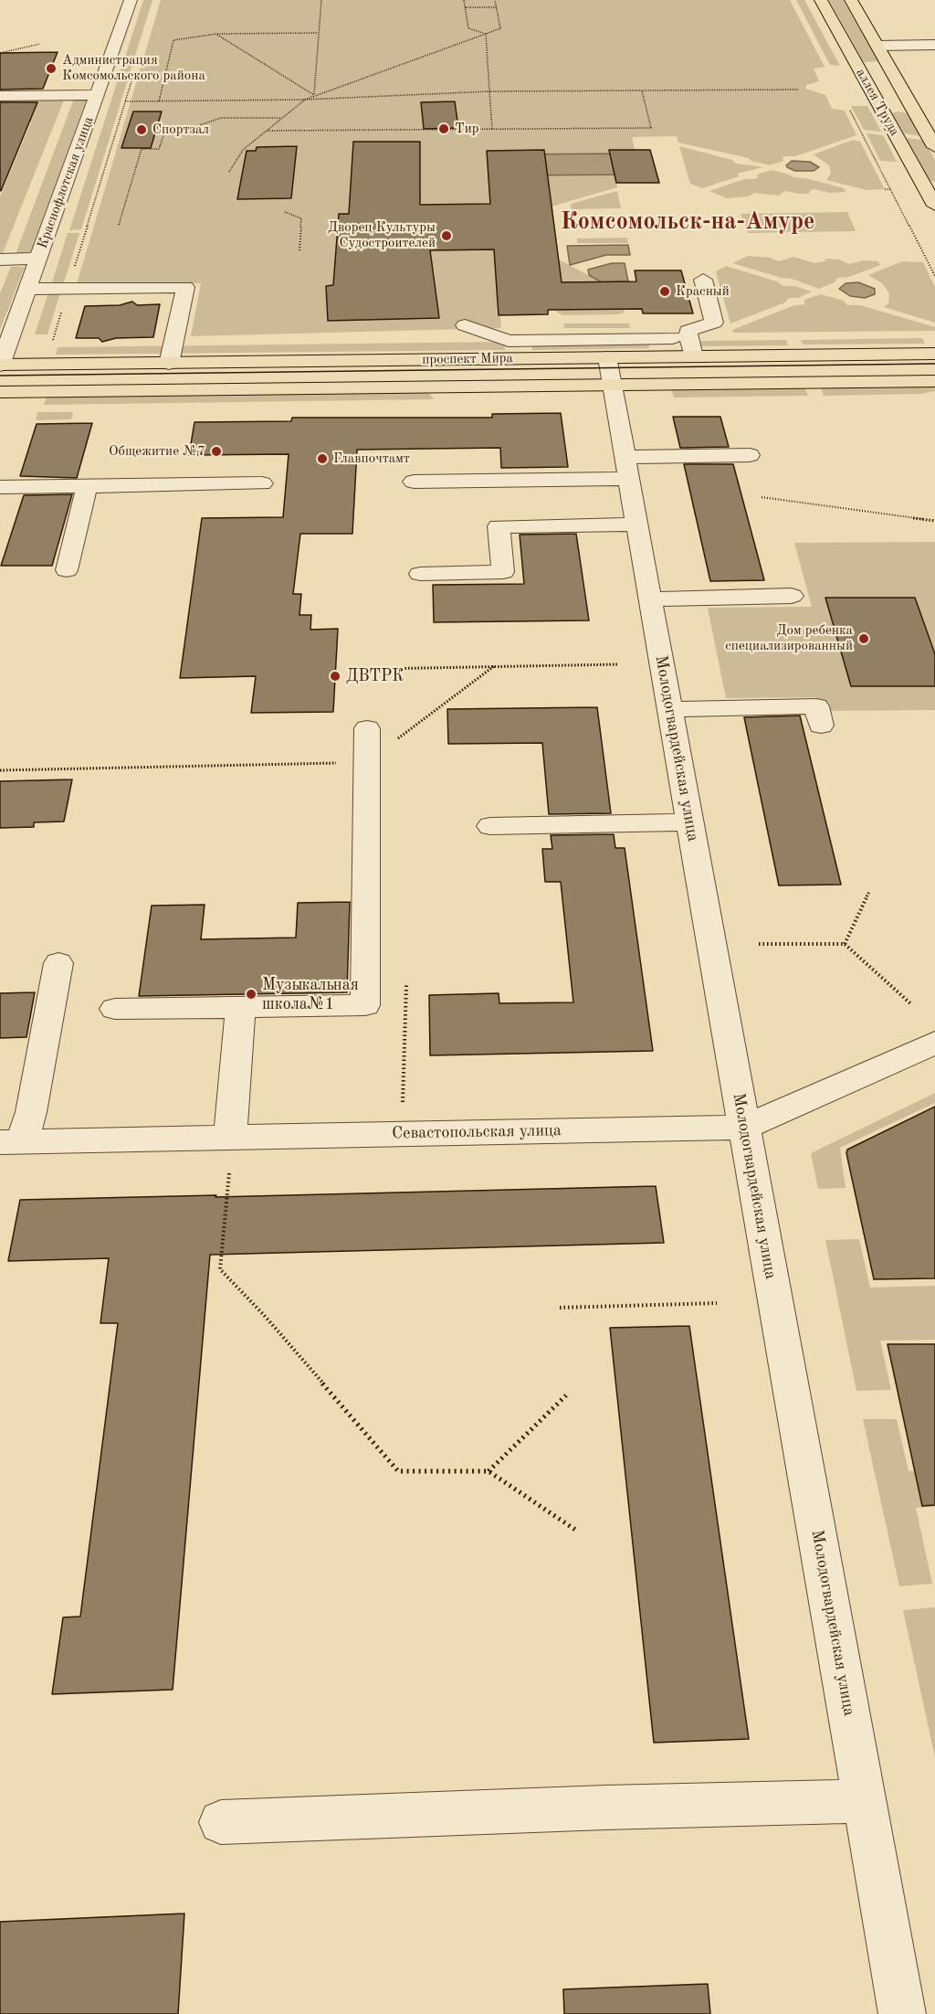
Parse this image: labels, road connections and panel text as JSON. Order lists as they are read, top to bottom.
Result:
{
  "streets": {
    "main road": ["аллея Труда", "проспект Мира"],
    "street": ["Краснофлотская улица", "Молодогвардейская улица", "Севастопольская улица"]
  },
  "crossings": [
    ["Краснофлотская улица", "проспект Мира"],
    ["проспект Мира", "Молодогвардейская улица"],
    ["Молодогвардейская улица", "Севастопольская улица"]
  ],
  "districts": ["Комсомольск-на-Амуре"],
  "places": [
    "Администрация Комсомольского района",
    "Тир",
    "Спортзал",
    "Дворец Культуры Судостроителей",
    "Красный",
    "Общежитие №7",
    "Главпочтамт",
    "Дом ребенка специализированный",
    "ДВТРК",
    "Музыкальная школа№1"
  ]
}
